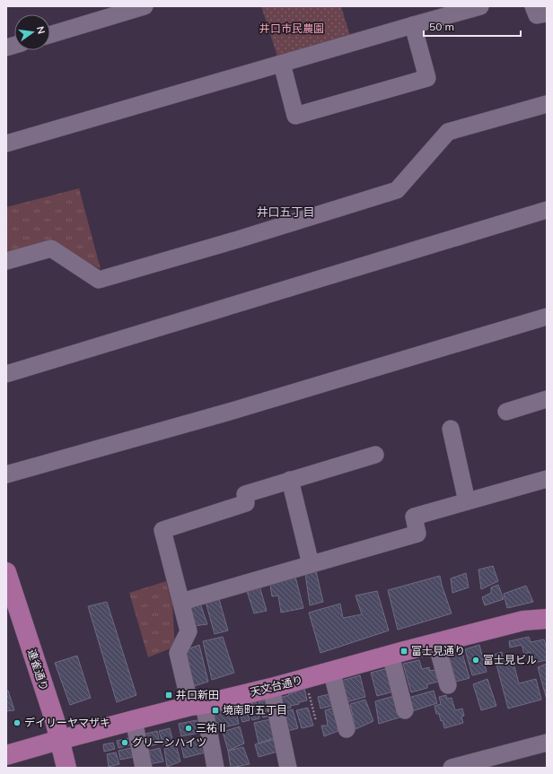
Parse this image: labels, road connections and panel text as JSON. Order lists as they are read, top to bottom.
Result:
{
  "streets": {
    "main road": ["連雀通り", "天文台通り"]
  },
  "crossings": [
    ["連雀通り", "天文台通り"]
  ],
  "districts": ["井口五丁目"],
  "parks": ["井口市民農園"],
  "places": {
    "transit": ["富士見通り", "井口新田", "境南町五丁目"],
    "other": [
      "富士見ビル",
      "デイリーヤマザキ",
      "三祐Ⅱ",
      "グリーンハイツ"
    ]
  },
  "scale_bar": "50 m",
  "north": "right"
}
